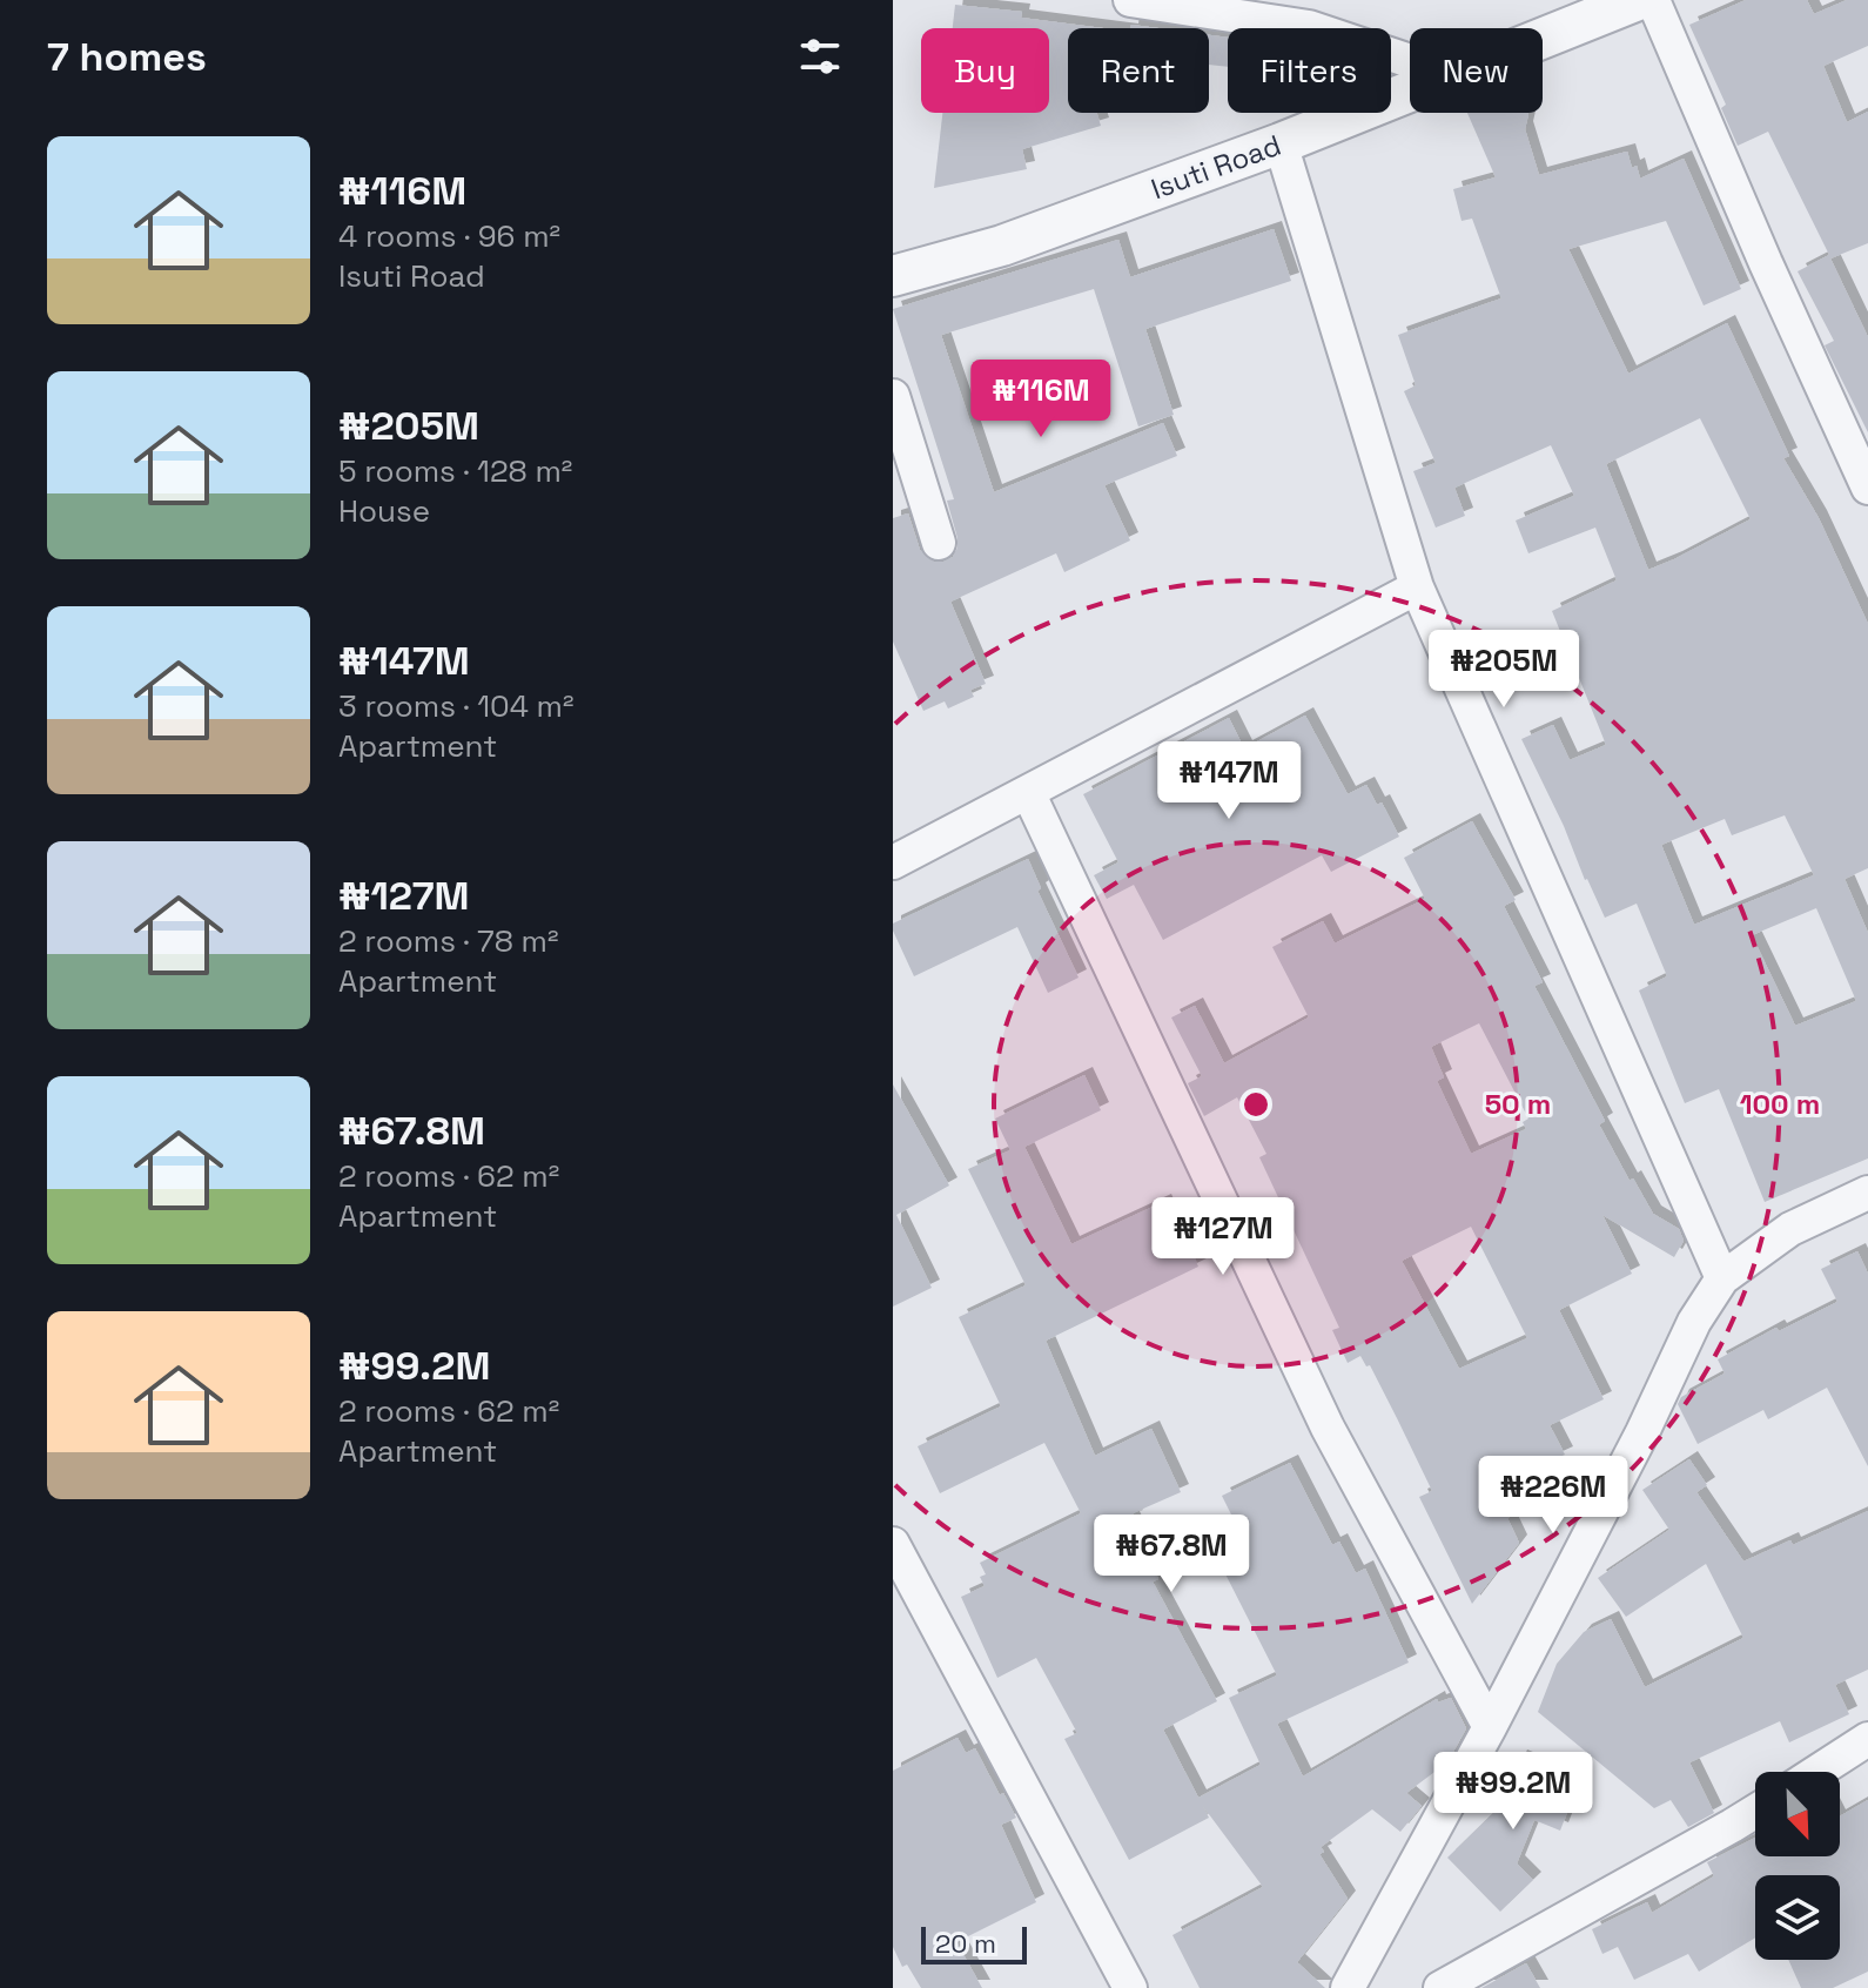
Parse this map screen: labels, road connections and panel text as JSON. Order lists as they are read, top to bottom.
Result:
{
  "streets": {
    "street": ["Isuti Road"]
  },
  "scale_bar": "20 m",
  "north": "bottom right",
  "page": {
    "heading": "7 homes",
    "chip": [
      "Buy",
      "Rent",
      "Filters",
      "New"
    ],
    "list": [
      {
        "name": "₦116M",
        "note": "4 rooms · 96 m² · Isuti Road"
      },
      {
        "name": "₦205M",
        "note": "5 rooms · 128 m² · House"
      },
      {
        "name": "₦147M",
        "note": "3 rooms · 104 m² · Apartment"
      },
      {
        "name": "₦127M",
        "note": "2 rooms · 78 m² · Apartment"
      },
      {
        "name": "₦67.8M",
        "note": "2 rooms · 62 m² · Apartment"
      },
      {
        "name": "₦99.2M",
        "note": "2 rooms · 62 m² · Apartment"
      }
    ],
    "price": [
      "₦116M",
      "₦205M",
      "₦147M",
      "₦127M",
      "₦226M",
      "₦67.8M",
      "₦99.2M"
    ],
    "scale": "20 m"
  },
  "rings": ["50 m", "100 m"]
}
